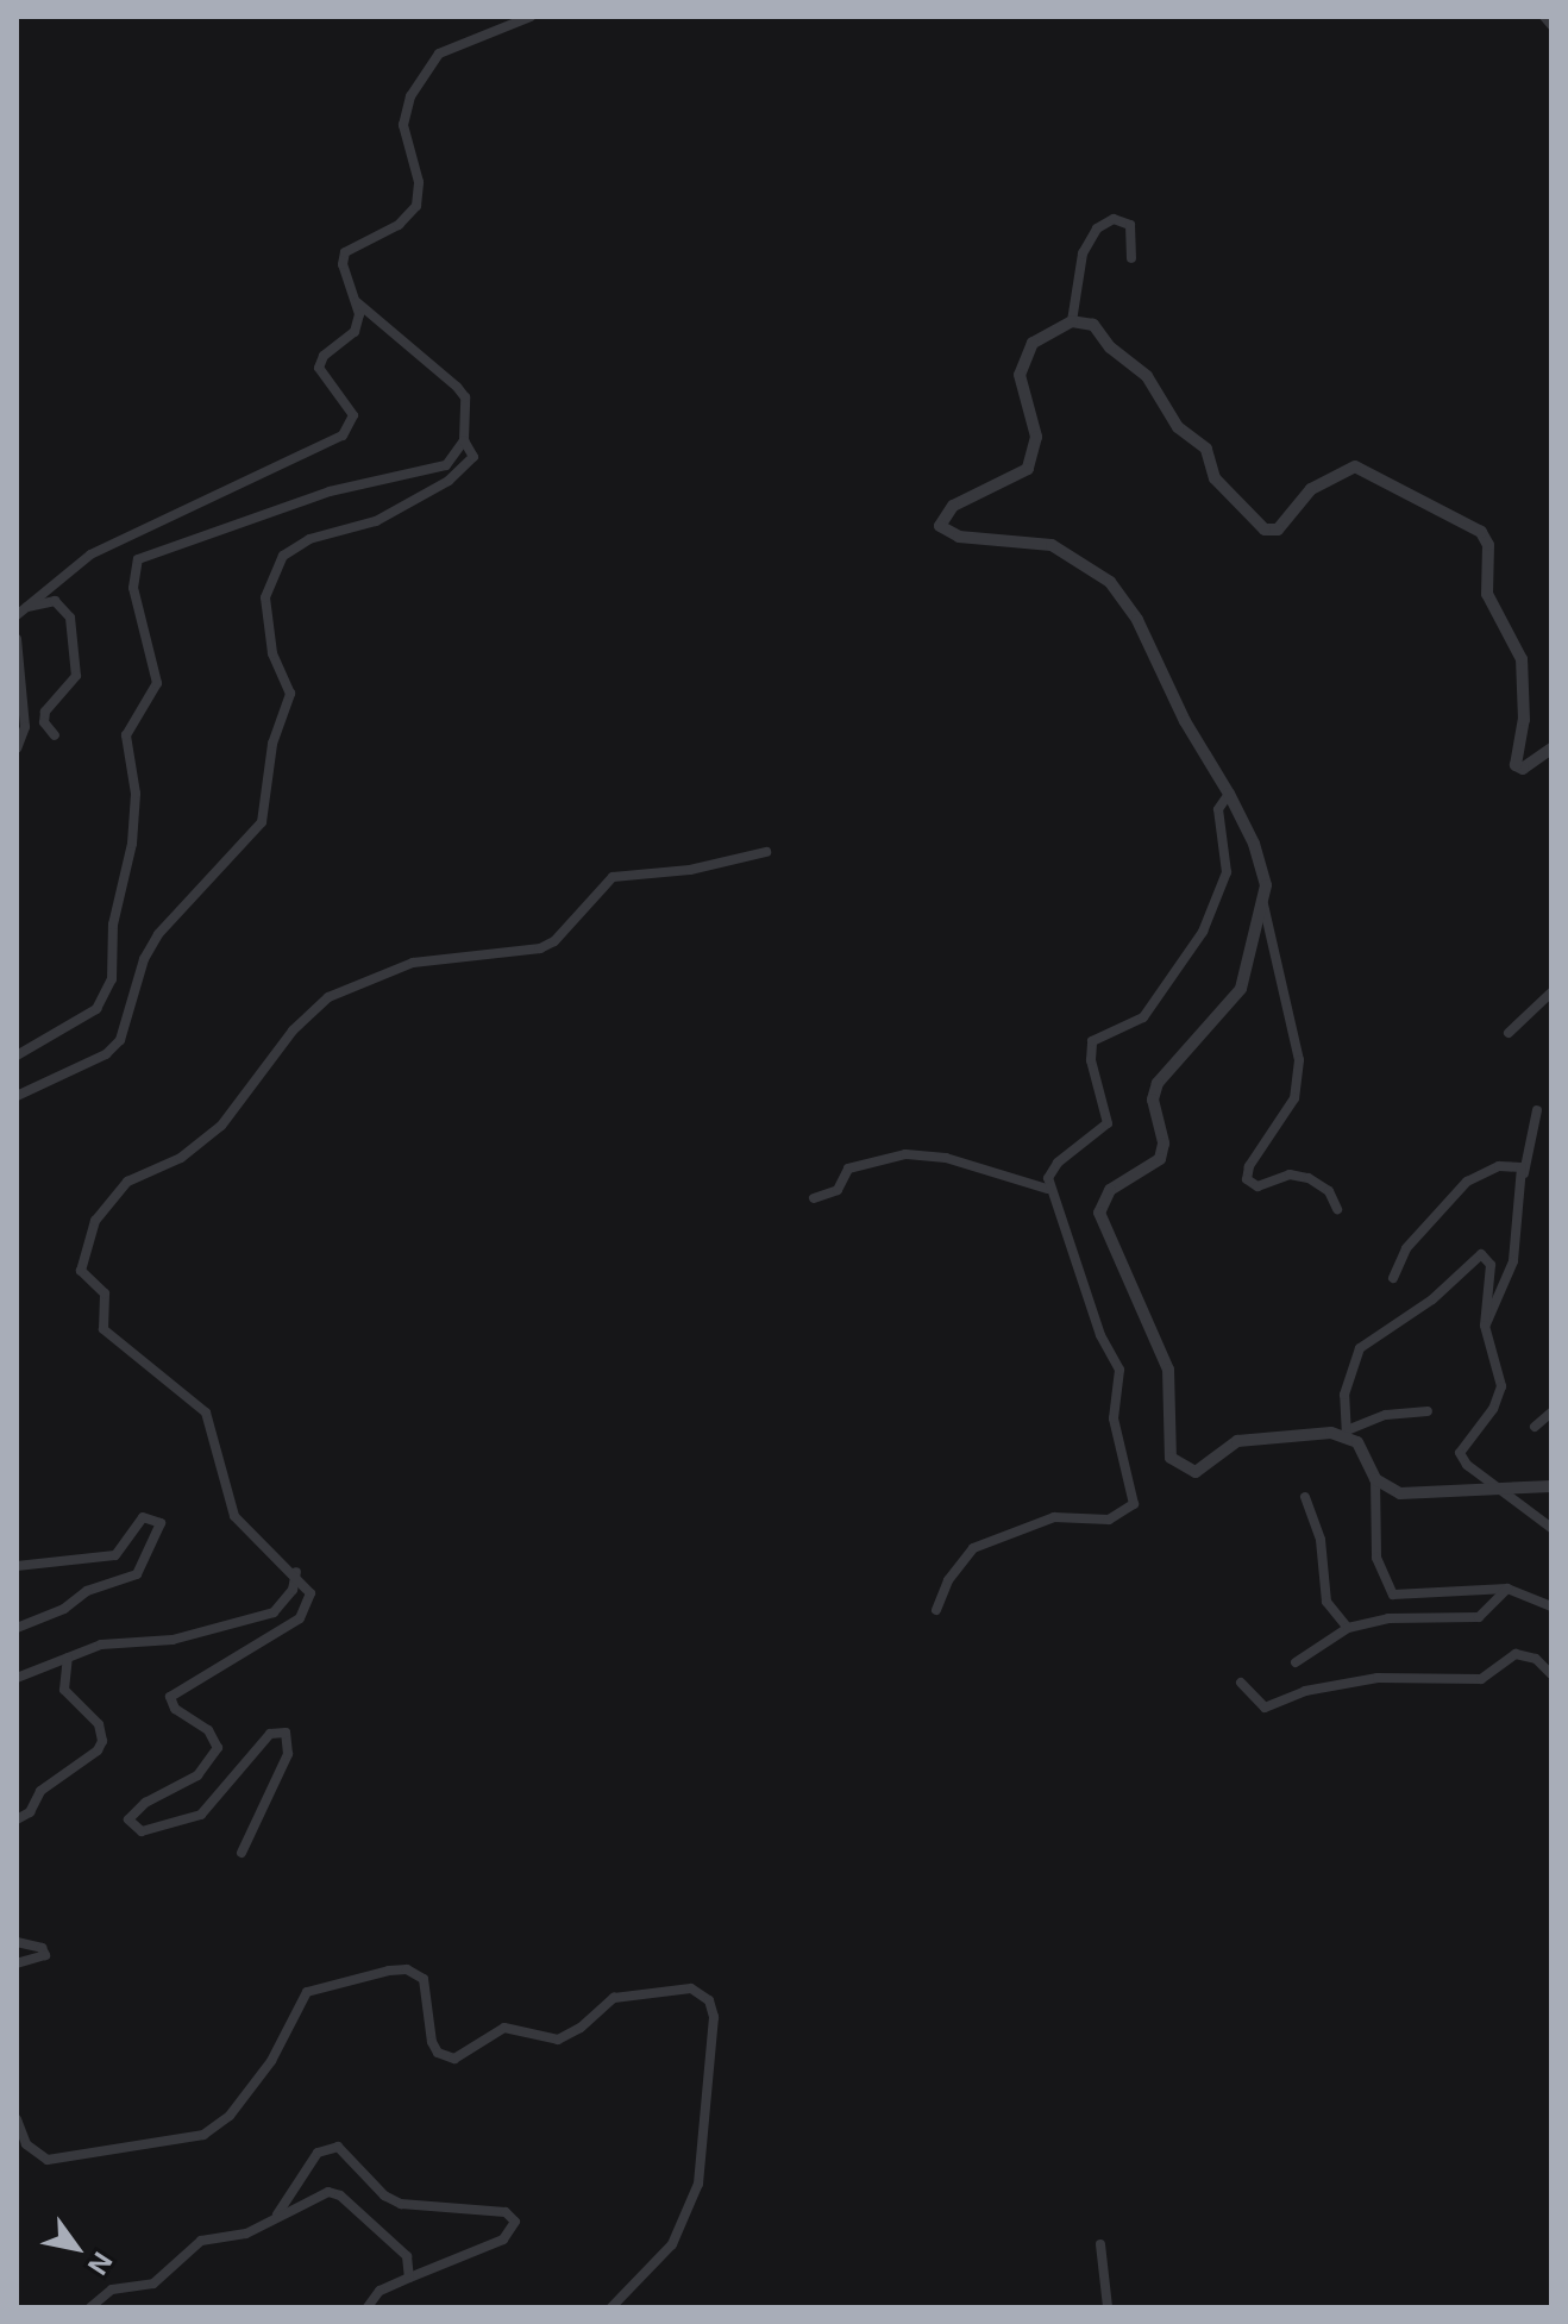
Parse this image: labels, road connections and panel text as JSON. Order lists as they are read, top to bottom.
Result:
{
  "north": "bottom right"
}
